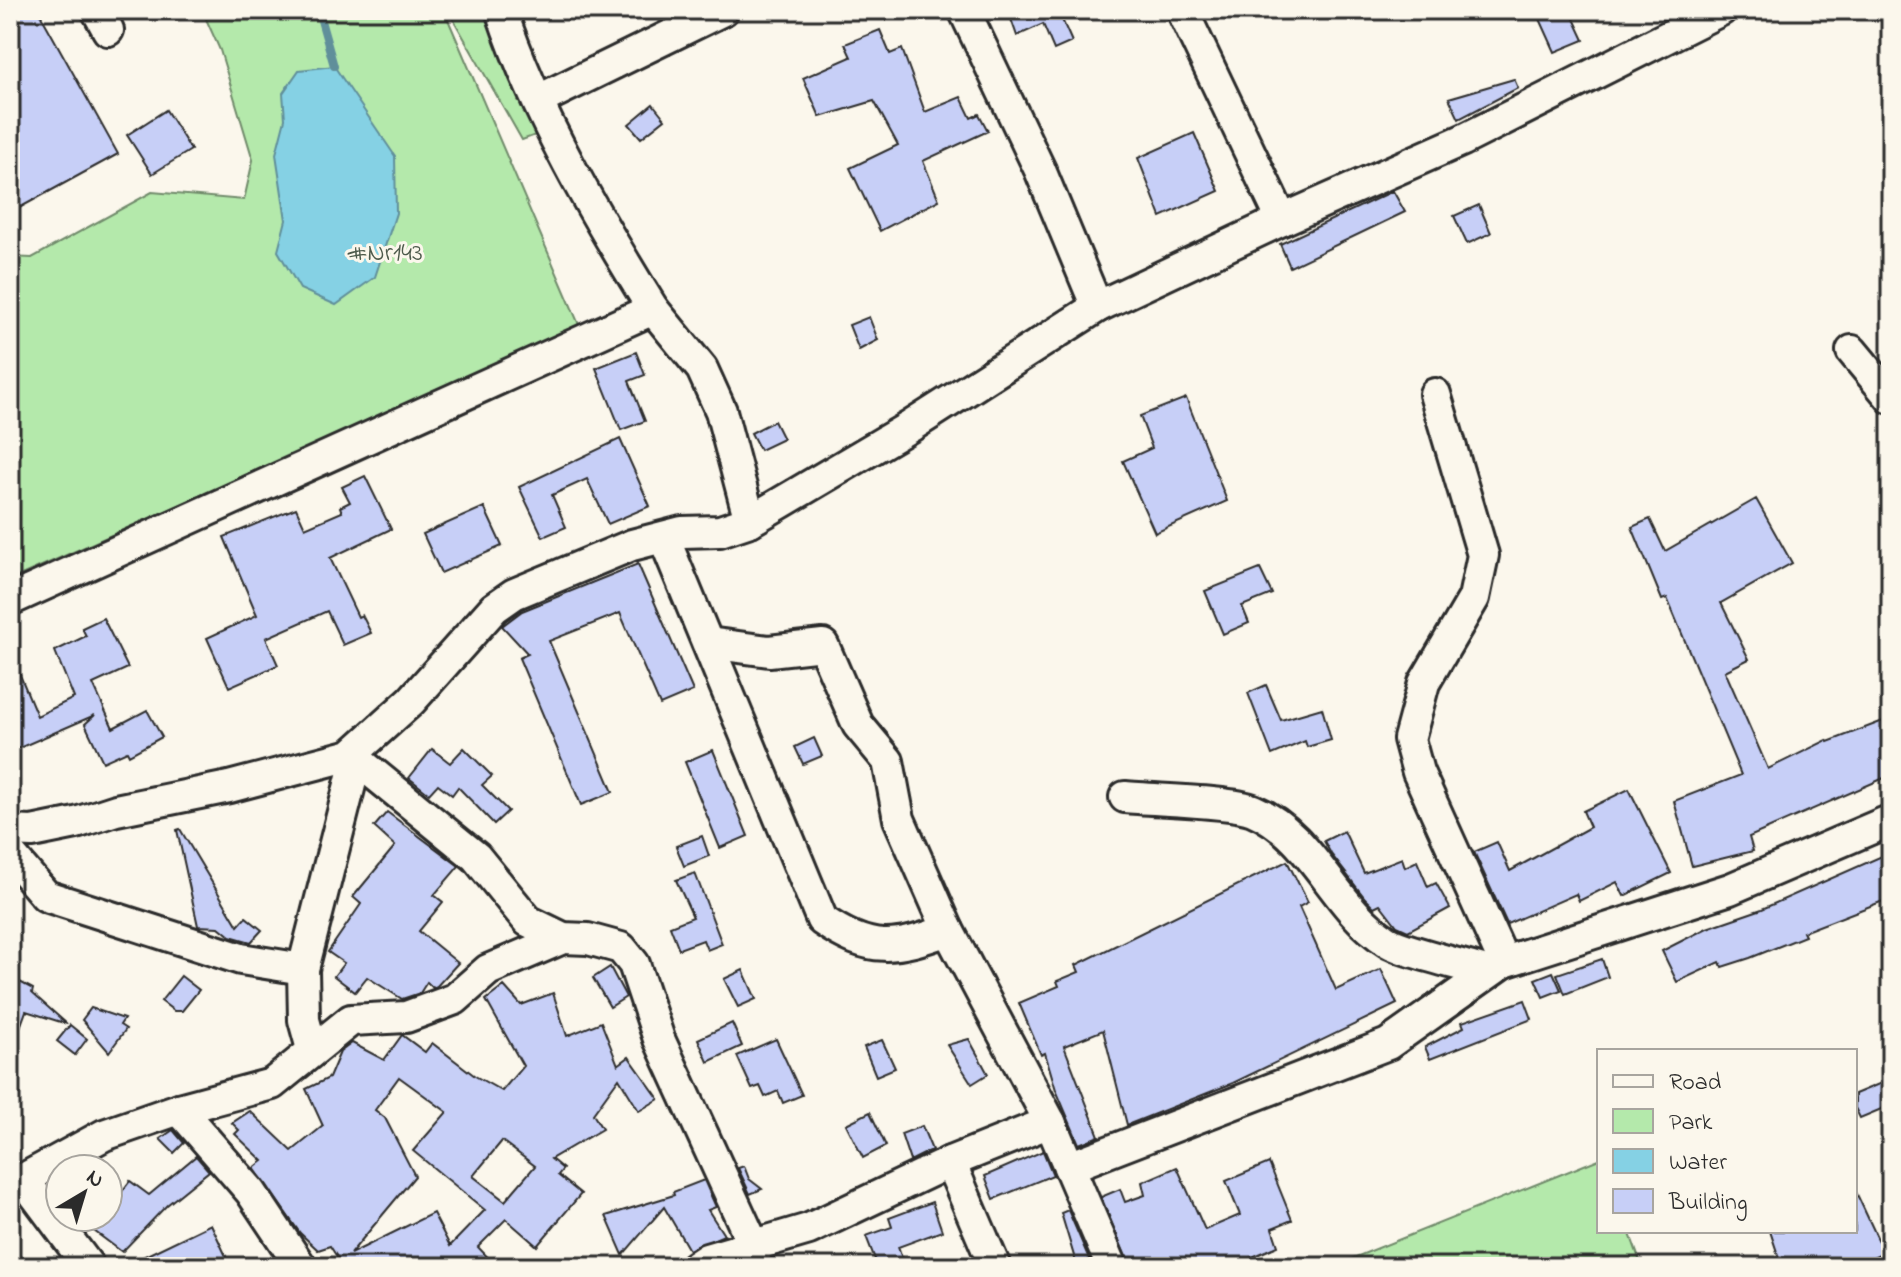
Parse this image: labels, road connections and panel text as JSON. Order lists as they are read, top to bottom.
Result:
{
  "parks": ["#Nr143"],
  "legend": [
    "Road",
    "Park",
    "Water",
    "Building"
  ],
  "north": "top right"
}
